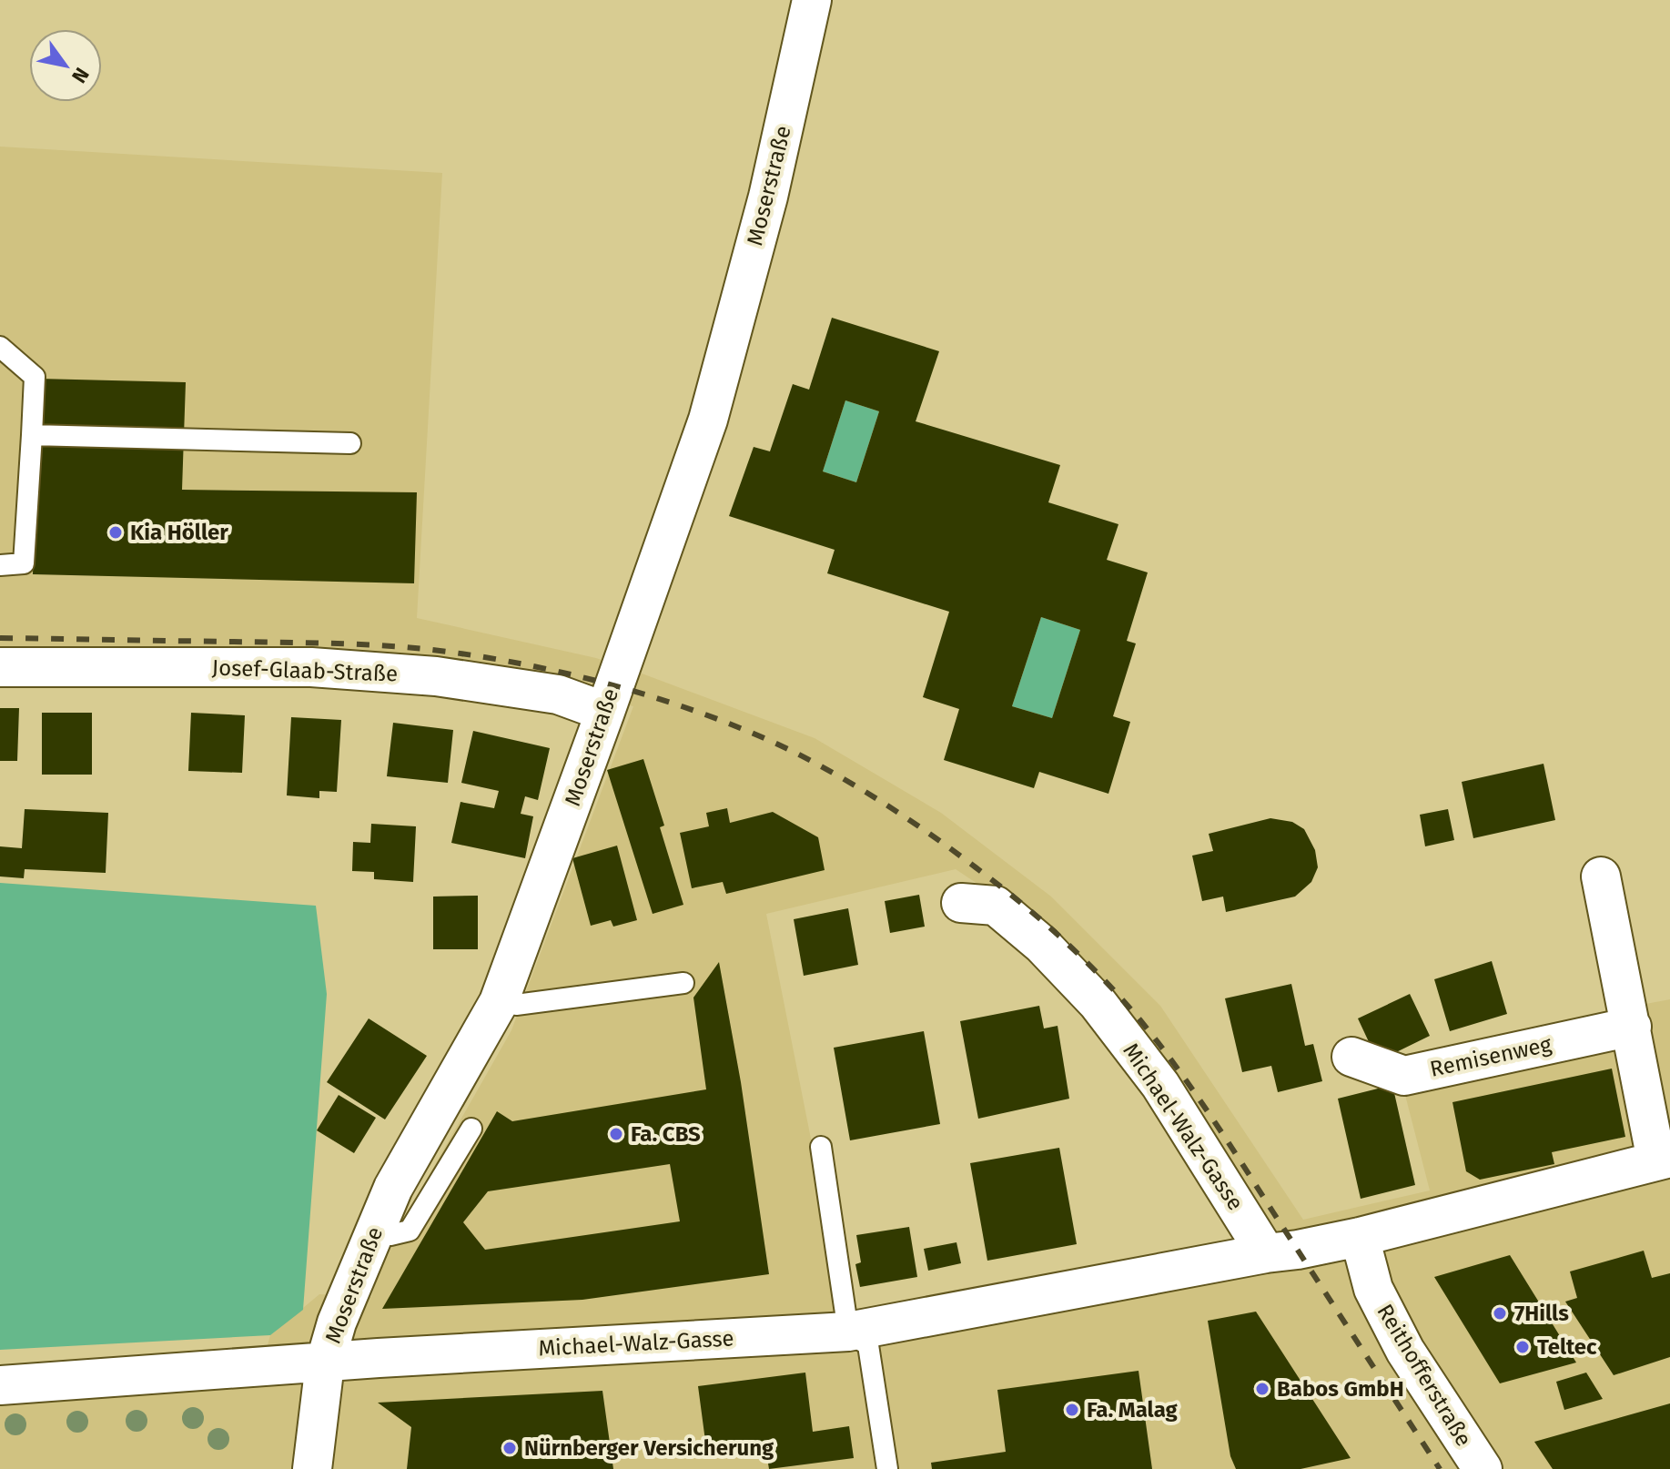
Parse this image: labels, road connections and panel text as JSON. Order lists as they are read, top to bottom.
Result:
{
  "streets": {
    "street": [
      "Moserstraße",
      "Josef-Glaab-Straße",
      "Remisenweg",
      "Michael-Walz-Gasse",
      "Reithofferstraße"
    ]
  },
  "crossings": [
    ["Moserstraße", "Josef-Glaab-Straße"],
    ["Moserstraße", "Michael-Walz-Gasse"],
    ["Michael-Walz-Gasse", "Reithofferstraße"]
  ],
  "places": [
    "Kia Höller",
    "Fa. CBS",
    "7Hills",
    "Teltec",
    "Babos GmbH",
    "Fa. Malag",
    "Nürnberger Versicherung"
  ],
  "north": "bottom right"
}
